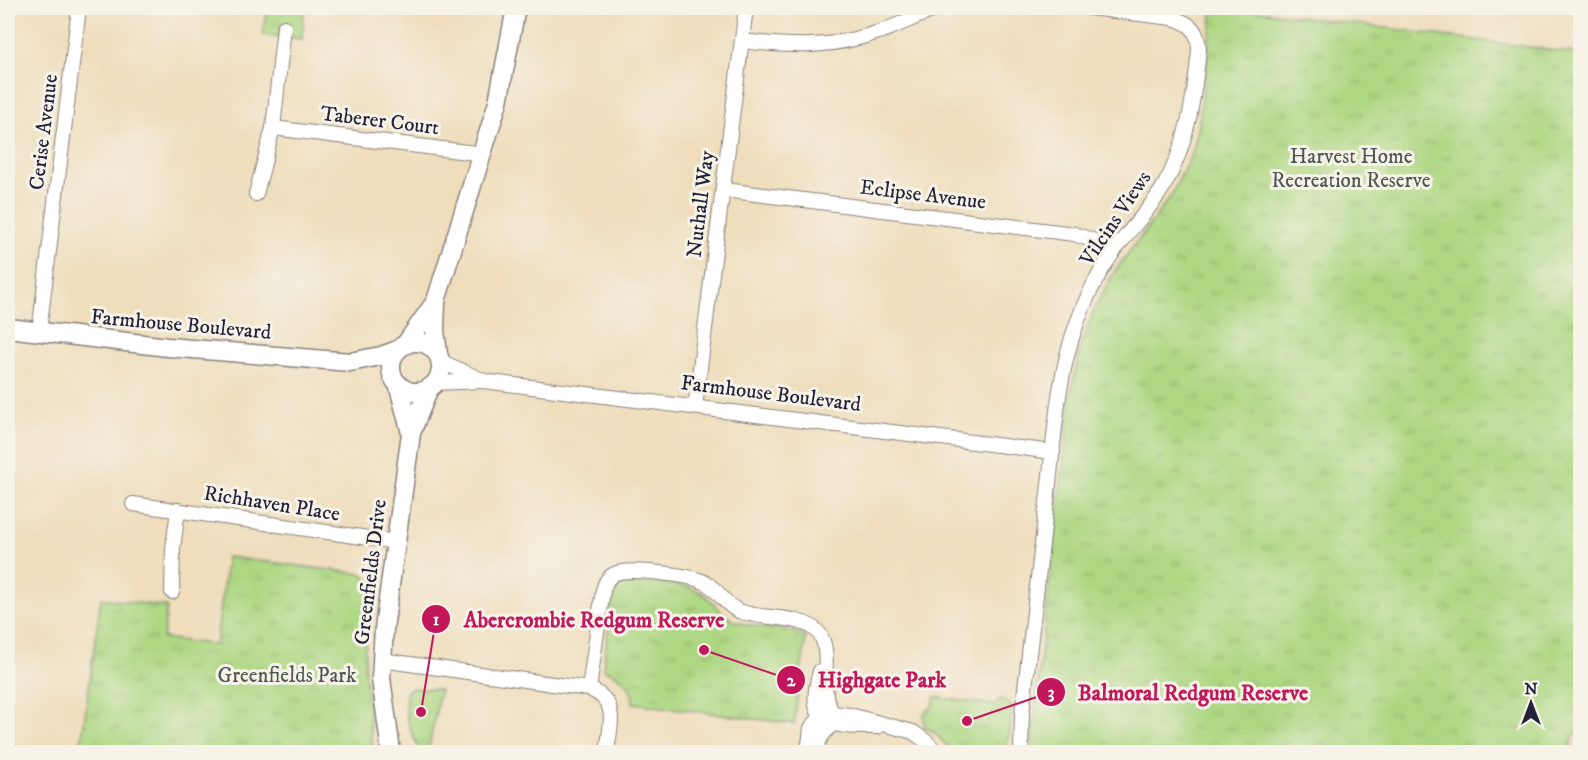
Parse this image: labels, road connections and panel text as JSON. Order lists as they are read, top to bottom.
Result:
{
  "streets": {
    "street": [
      "Taberer Court",
      "Cerise Avenue",
      "Eclipse Avenue",
      "Nuthall Way",
      "Vilcins Views",
      "Farmhouse Boulevard",
      "Richhaven Place",
      "Greenfields Drive"
    ]
  },
  "crossings": [
    ["Cerise Avenue", "Farmhouse Boulevard"],
    ["Eclipse Avenue", "Nuthall Way"],
    ["Eclipse Avenue", "Vilcins Views"],
    ["Nuthall Way", "Farmhouse Boulevard"],
    ["Vilcins Views", "Farmhouse Boulevard"],
    ["Farmhouse Boulevard", "Greenfields Drive"],
    ["Richhaven Place", "Greenfields Drive"]
  ],
  "parks": ["Harvest Home Recreation Reserve", "Greenfields Park"],
  "places": ["Highgate Park", "Abercrombie Redgum Reserve", "Balmoral Redgum Reserve"],
  "north": "top"
}
